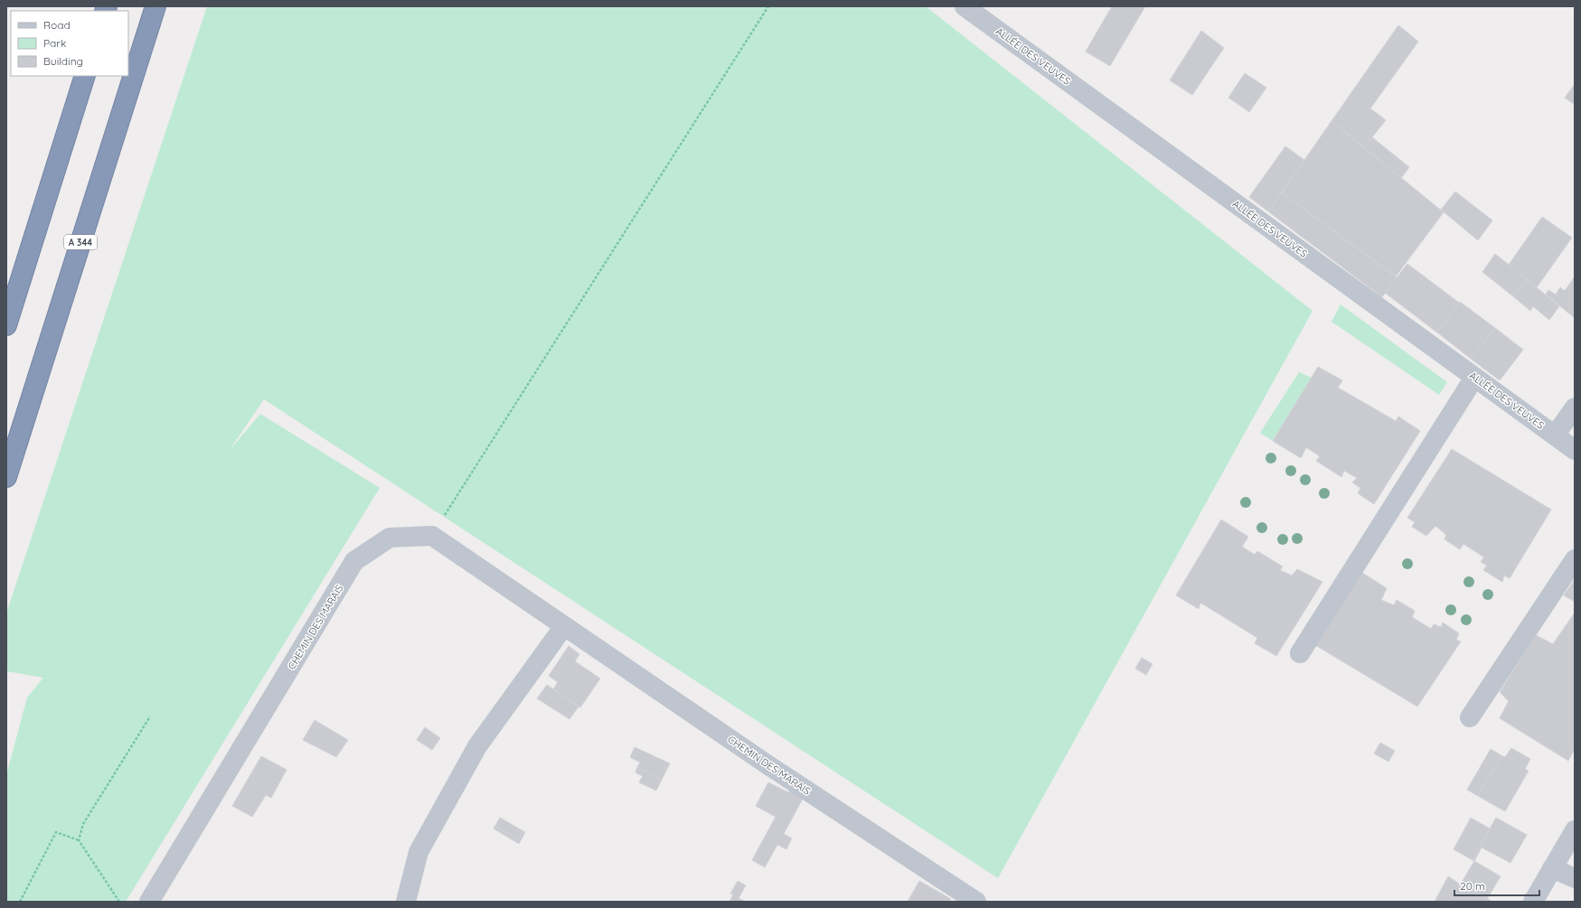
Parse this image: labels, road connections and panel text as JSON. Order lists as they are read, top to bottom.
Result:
{
  "streets": {
    "highway": ["A 344"],
    "street": ["ALLÉE DES VEUVES", "CHEMIN DES MARAIS"]
  },
  "legend": ["Road", "Park", "Building"],
  "scale_bar": "20 m"
}
